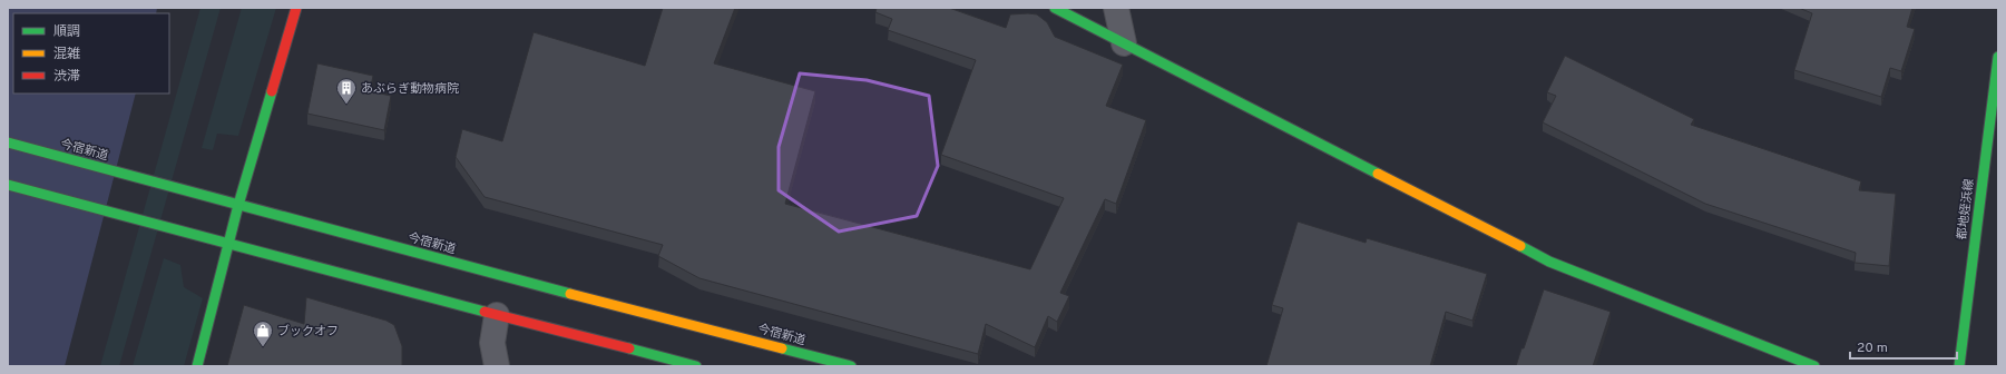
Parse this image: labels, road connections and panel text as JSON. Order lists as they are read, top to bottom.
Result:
{
  "streets": {
    "main road": ["今宿新道", "都地姪浜線"]
  },
  "places": {
    "building": ["あぶらぎ動物病院"],
    "shop": ["ブックオフ"]
  },
  "legend": ["順調", "混雑", "渋滞"],
  "scale_bar": "20 m"
}
